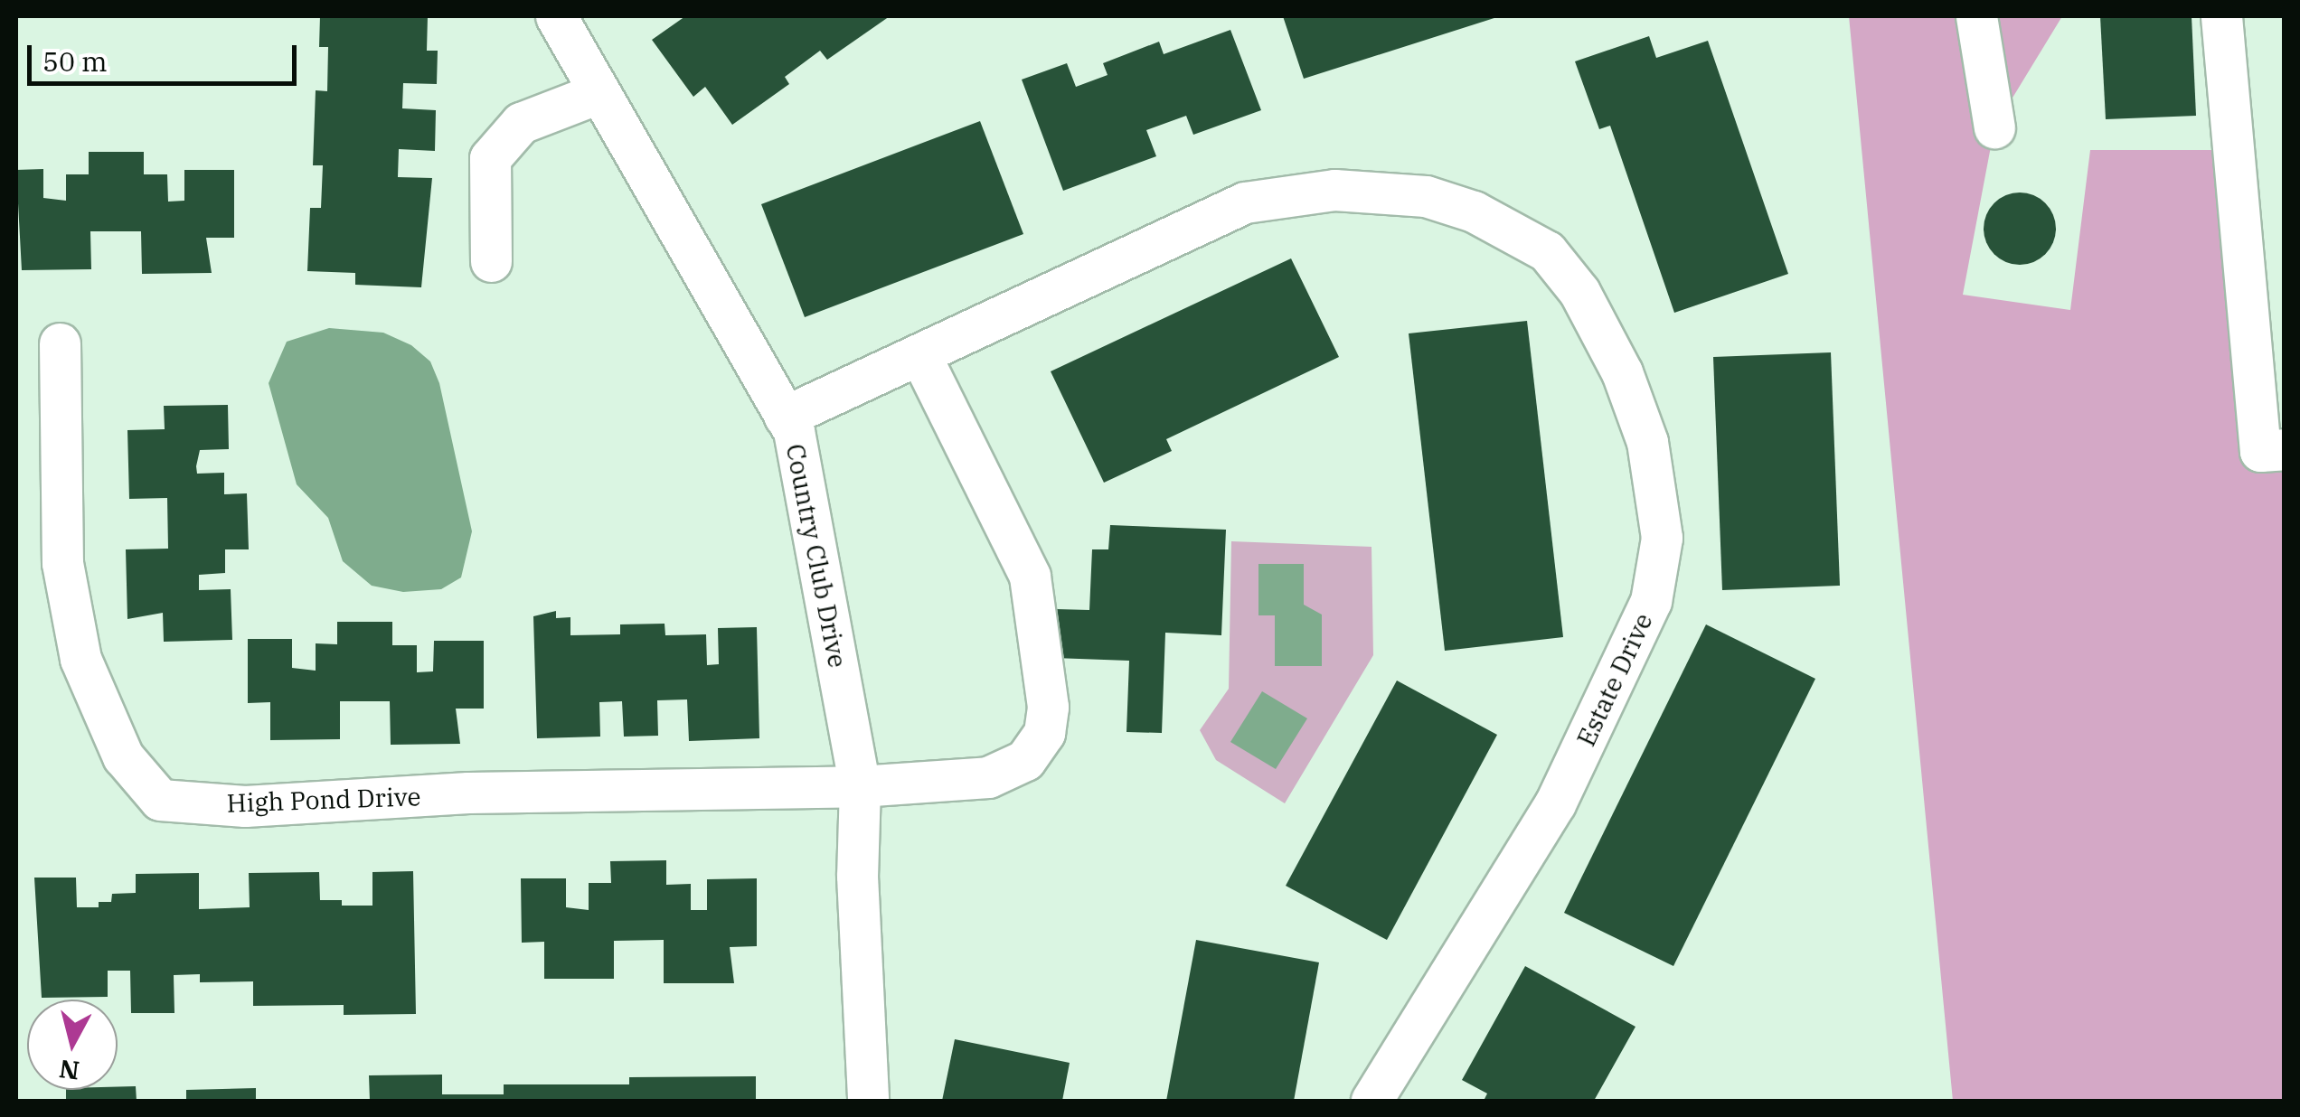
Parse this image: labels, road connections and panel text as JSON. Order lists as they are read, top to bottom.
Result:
{
  "streets": {
    "street": ["Country Club Drive", "Estate Drive", "High Pond Drive"]
  },
  "crossings": [
    ["Country Club Drive", "Estate Drive"],
    ["Country Club Drive", "High Pond Drive"]
  ],
  "scale_bar": "50 m",
  "north": "bottom"
}
